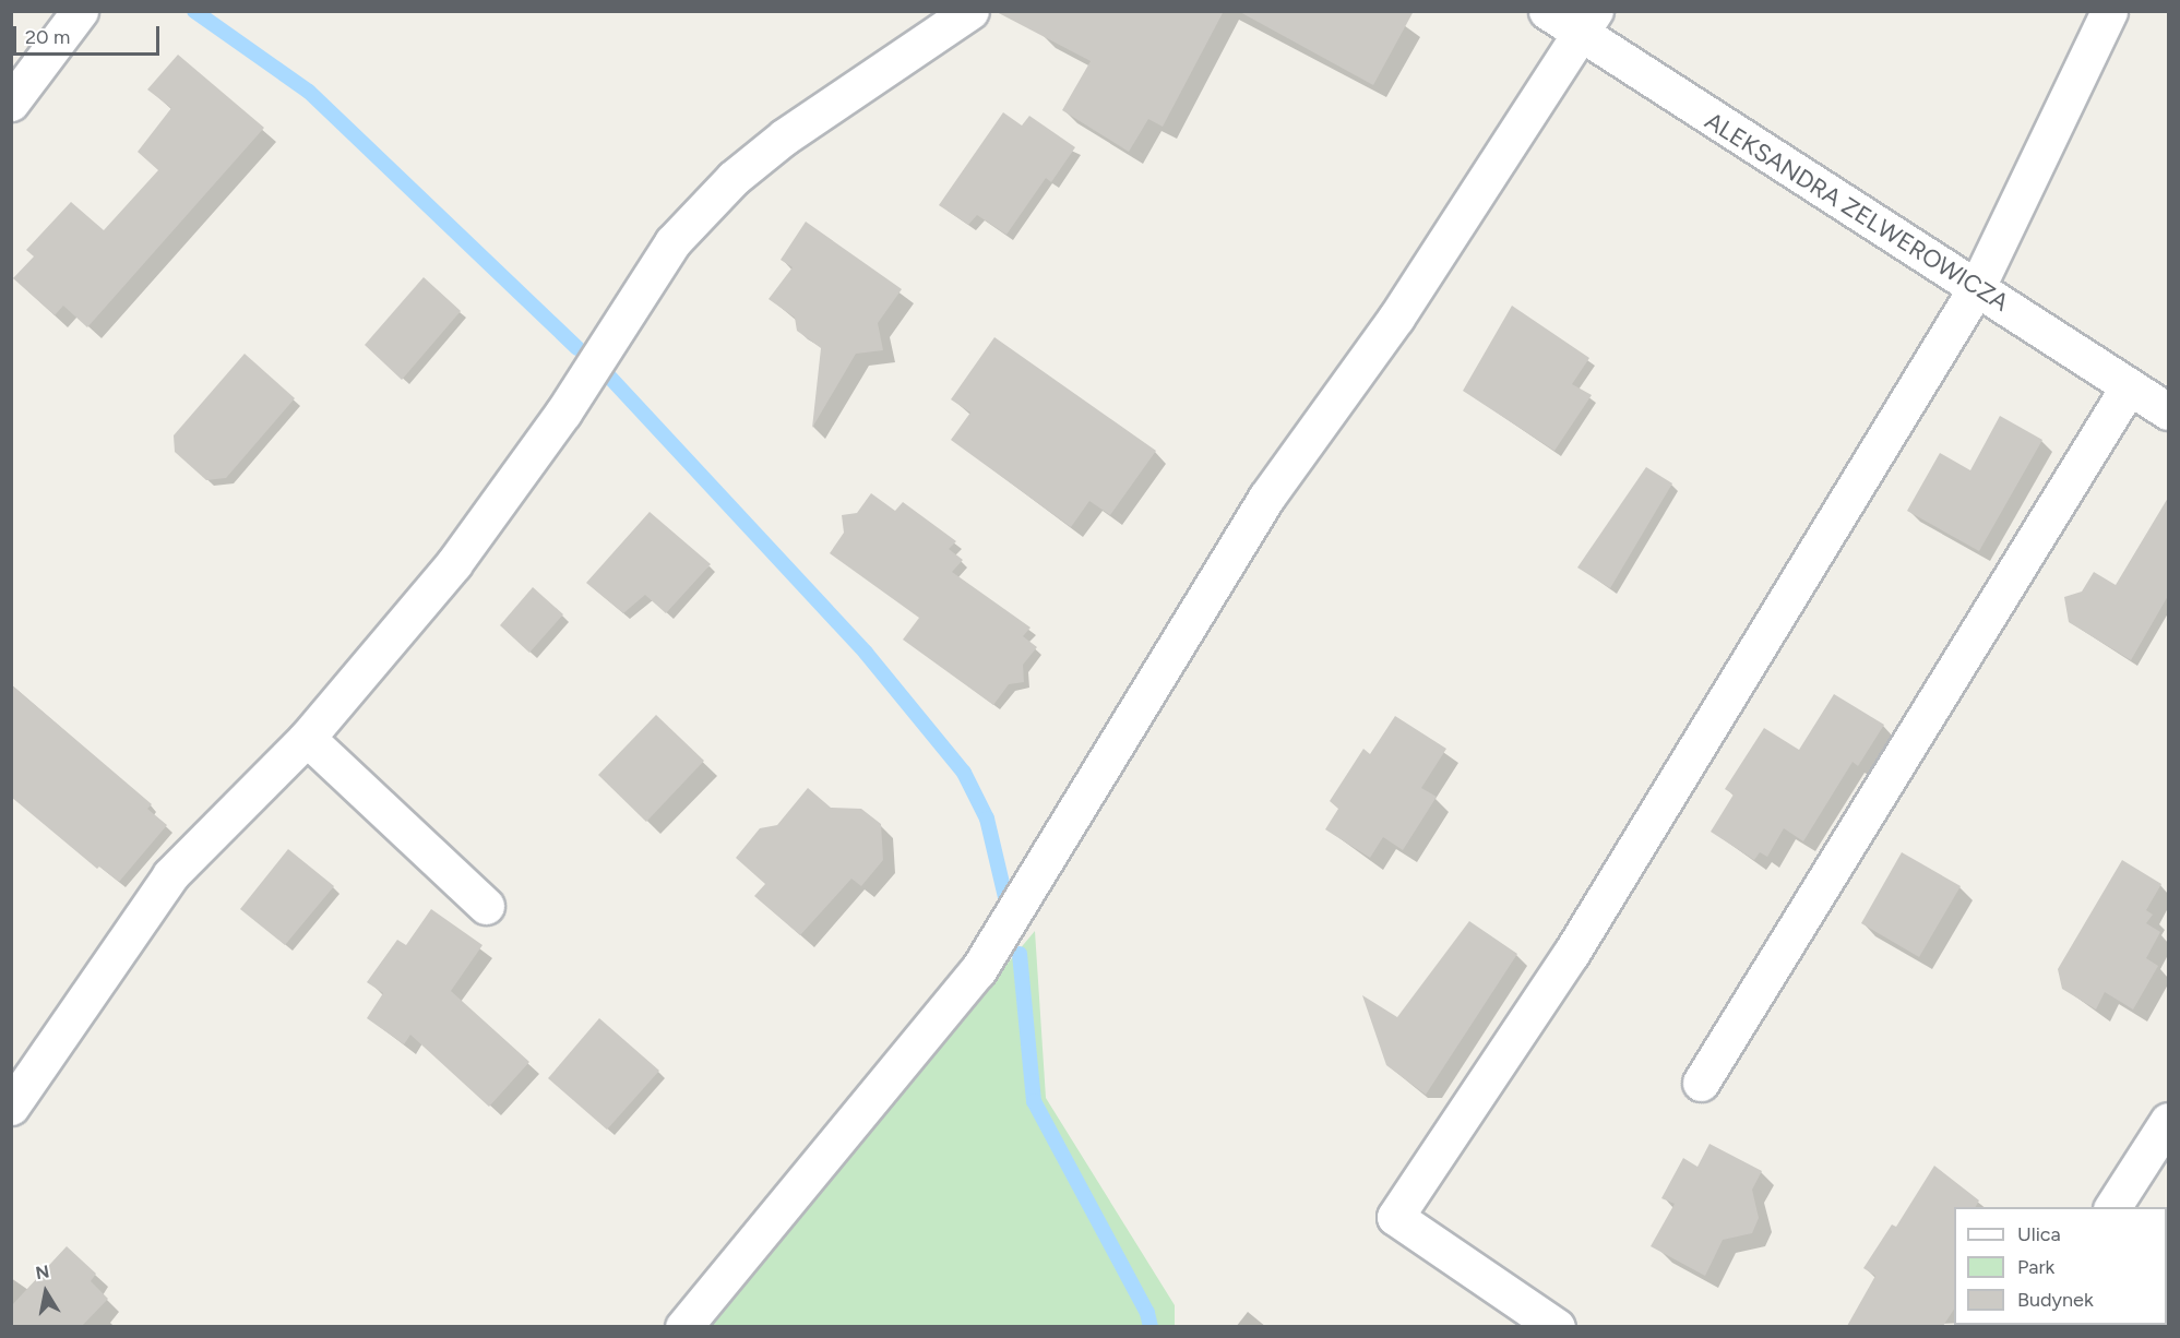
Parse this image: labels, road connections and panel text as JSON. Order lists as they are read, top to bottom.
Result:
{
  "streets": {
    "street": ["ALEKSANDRA ZELWEROWICZA"]
  },
  "legend": ["Ulica", "Park", "Budynek"],
  "scale_bar": "20 m",
  "north": "top"
}
